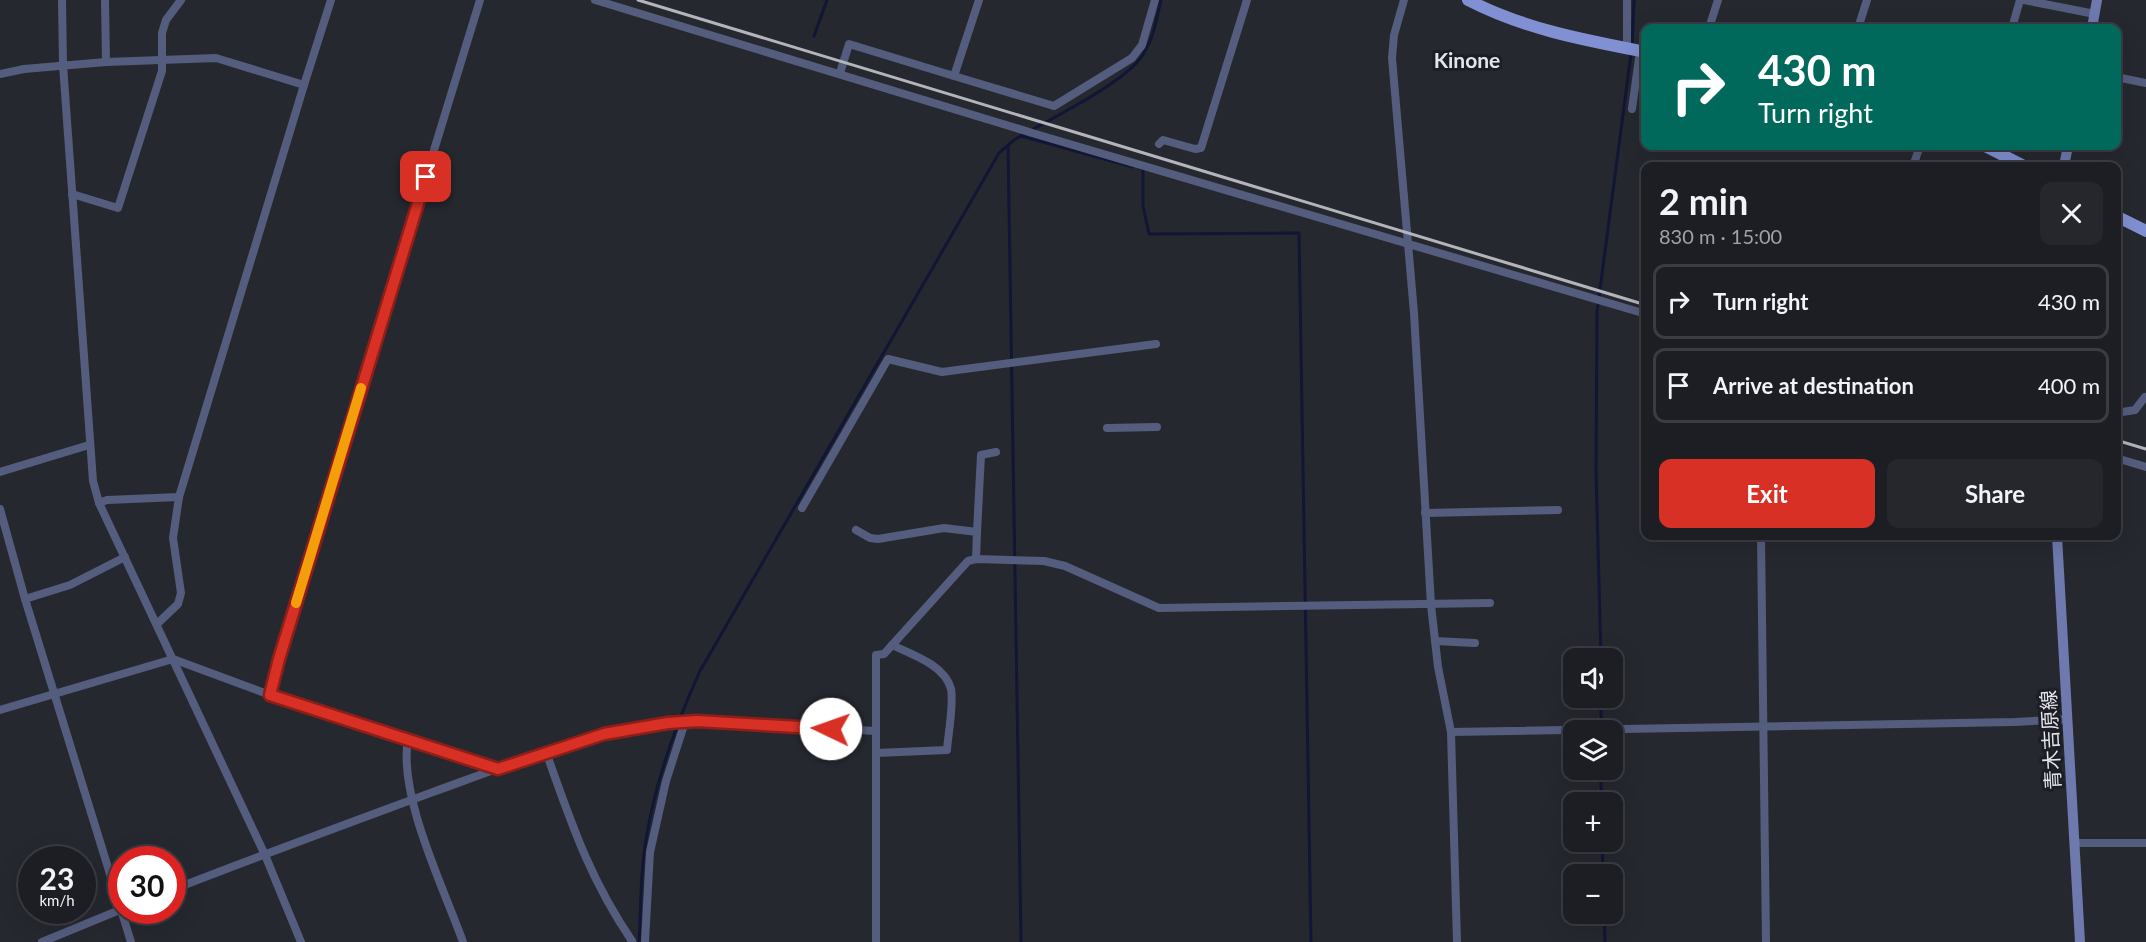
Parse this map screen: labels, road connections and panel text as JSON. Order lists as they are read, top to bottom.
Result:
{
  "streets": {
    "main road": ["青木吉原線"]
  },
  "districts": ["Kinone"],
  "page": {
    "turn": ["430 m", "Turn right"],
    "heading": ["2 min", "830 m · 15:00"],
    "list": [
      {
        "name": "Turn right",
        "value": "430 m"
      },
      {
        "name": "Arrive at destination",
        "value": "400 m"
      }
    ],
    "buttons": ["Exit", "Share"],
    "map_buttons": ["+", "−"],
    "speed": "23 km/h",
    "limit": "30"
  }
}
